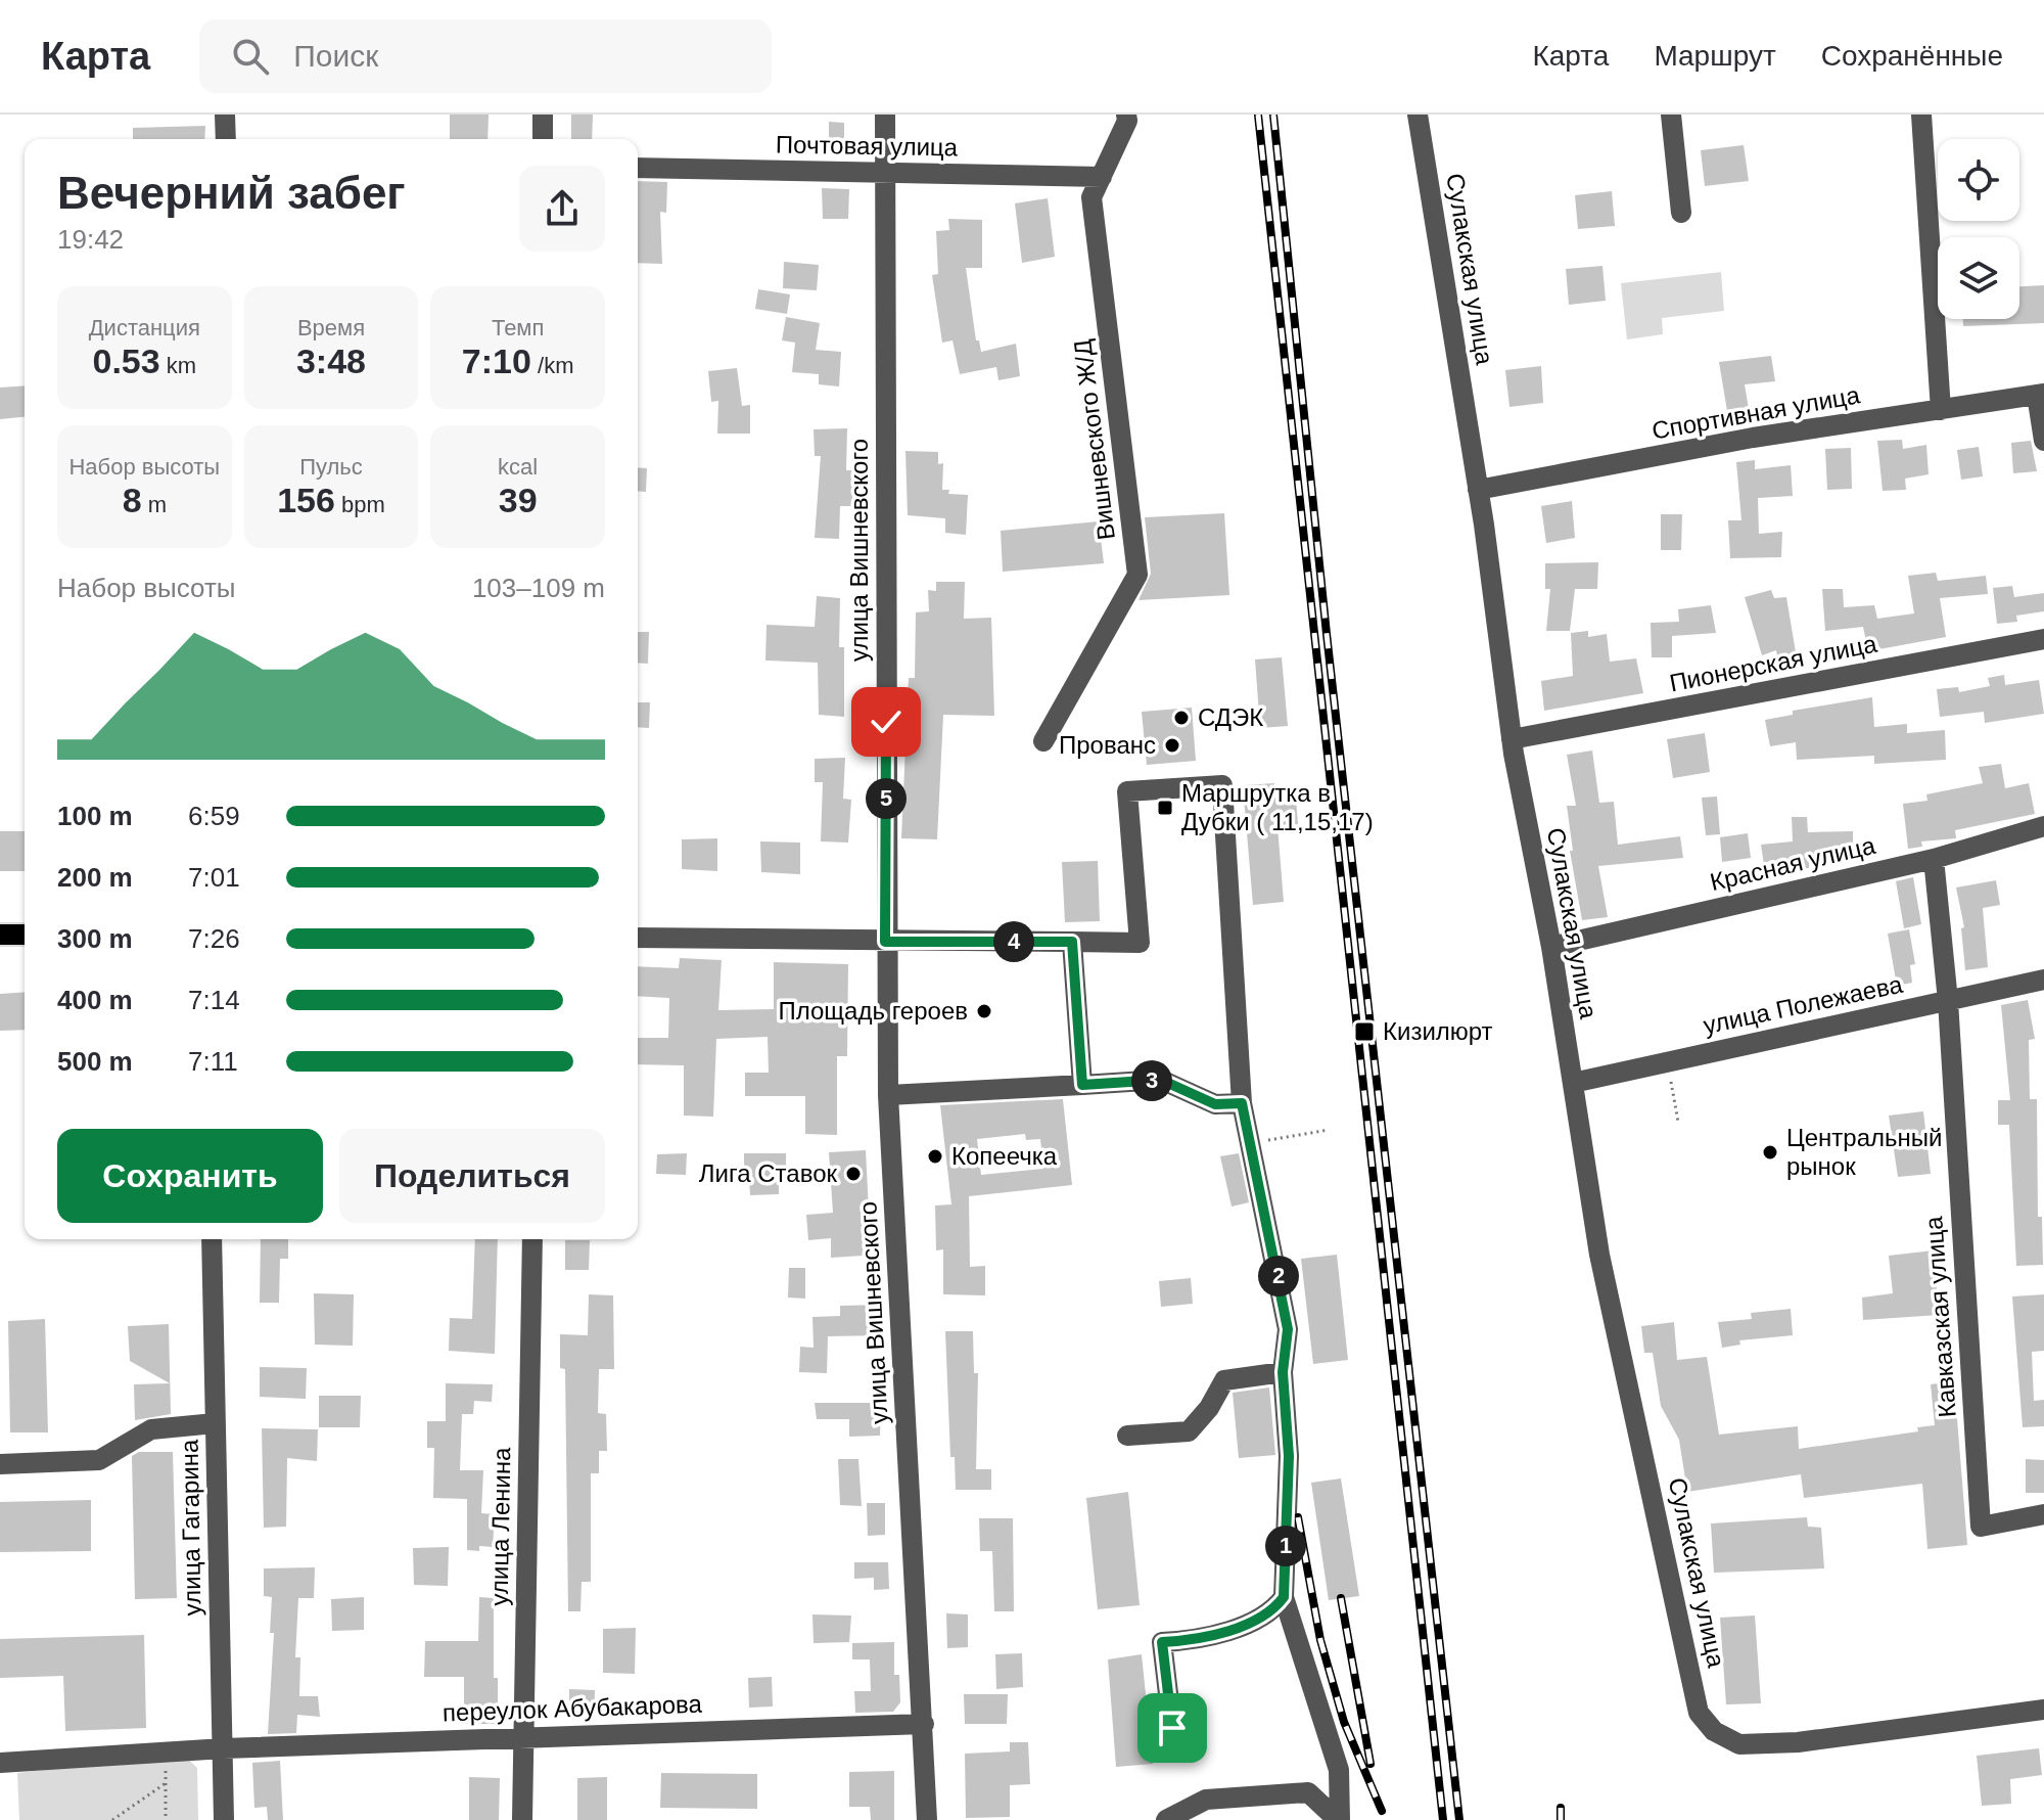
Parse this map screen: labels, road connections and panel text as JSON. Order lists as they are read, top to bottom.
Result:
{
  "streets": {
    "street": [
      "Почтовая улица",
      "Сулакская улица",
      "Спортивная улица",
      "Вишневского Ж/Д",
      "улица Вишневского",
      "Пионерская улица",
      "Красная улица",
      "улица Полежаева",
      "Кавказская улица",
      "улица Ленина",
      "улица Гагарина",
      "переулок Абубакарова"
    ]
  },
  "crossings": [
    ["Почтовая улица", "Вишневского Ж/Д"],
    ["Почтовая улица", "улица Вишневского"],
    ["Сулакская улица", "Спортивная улица"],
    ["Сулакская улица", "Пионерская улица"],
    ["Сулакская улица", "Красная улица"],
    ["Сулакская улица", "улица Полежаева"],
    ["улица Вишневского", "переулок Абубакарова"],
    ["Красная улица", "Кавказская улица"],
    ["улица Полежаева", "Кавказская улица"],
    ["улица Ленина", "переулок Абубакарова"],
    ["улица Гагарина", "переулок Абубакарова"]
  ],
  "places": {
    "other": [
      "СДЭК",
      "Прованс",
      "Площадь героев",
      "Центральный рынок",
      "Копеечка",
      "Лига Ставок"
    ],
    "transit": ["Маршрутка в Дубки ( 11,15,17)", "Кизилюрт"]
  },
  "page": {
    "header": "Карта",
    "search": "Поиск",
    "nav": ["Карта", "Маршрут", "Сохранённые"],
    "heading": ["Вечерний забег", "19:42"],
    "stats": [
      ["Дистанция", "0.53 km"],
      ["Время", "3:48"],
      ["Темп", "7:10 /km"],
      ["Набор высоты", "8 m"],
      ["Пульс", "156 bpm"],
      ["kcal", "39"]
    ],
    "chart": ["Набор высоты", "103–109 m"],
    "pins": [
      "5",
      "4",
      "3",
      "2",
      "1"
    ],
    "list": [
      {
        "name": "100 m",
        "note": "6:59"
      },
      {
        "name": "200 m",
        "note": "7:01"
      },
      {
        "name": "300 m",
        "note": "7:26"
      },
      {
        "name": "400 m",
        "note": "7:14"
      },
      {
        "name": "500 m",
        "note": "7:11"
      }
    ],
    "buttons": ["Сохранить", "Поделиться"]
  }
}
